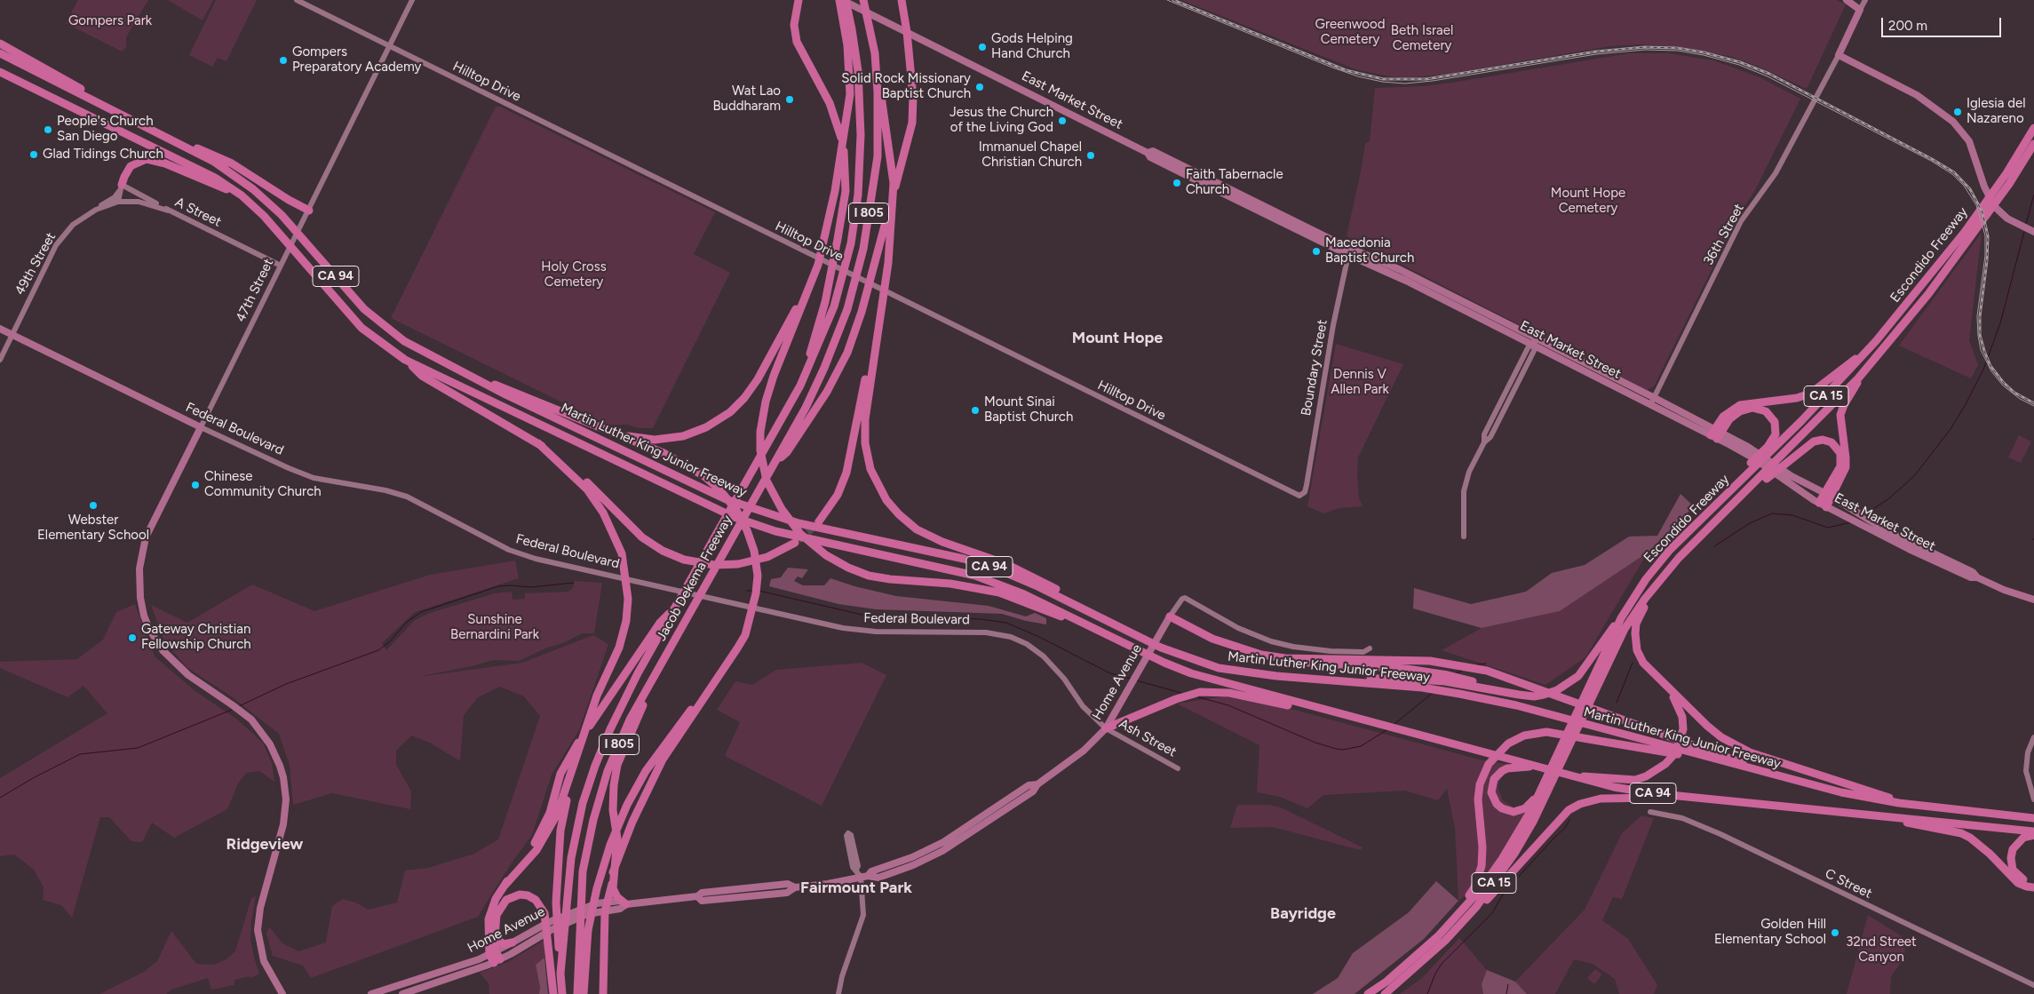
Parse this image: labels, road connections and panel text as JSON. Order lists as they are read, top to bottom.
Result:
{
  "streets": {
    "highway": [
      "I 805",
      "Escondido Freeway",
      "CA 94",
      "CA 15",
      "Martin Luther King Junior Freeway",
      "Jacob Dekema Freeway"
    ],
    "main road": [
      "East Market Street",
      "47th Street",
      "Federal Boulevard",
      "Home Avenue"
    ],
    "street": [
      "Hilltop Drive",
      "A Street",
      "36th Street",
      "49th Street",
      "Boundary Street",
      "Ash Street",
      "C Street"
    ]
  },
  "crossings": [
    ["Hilltop Drive", "47th Street"],
    ["Hilltop Drive", "Boundary Street"],
    ["East Market Street", "36th Street"],
    ["East Market Street", "Boundary Street"],
    ["East Market Street", "Jacob Dekema Freeway"],
    ["A Street", "49th Street"],
    ["A Street", "47th Street"],
    ["49th Street", "Federal Boulevard"],
    ["47th Street", "Federal Boulevard"],
    ["Federal Boulevard", "Home Avenue"],
    ["Federal Boulevard", "Ash Street"],
    ["Home Avenue", "Ash Street"]
  ],
  "districts": [
    "Mount Hope",
    "Ridgeview",
    "Fairmount Park",
    "Bayridge"
  ],
  "parks": [
    "Gompers Park",
    "Greenwood Cemetery",
    "Beth Israel Cemetery",
    "Mount Hope Cemetery",
    "Holy Cross Cemetery",
    "Dennis V Allen Park",
    "Sunshine Bernardini Park",
    "32nd Street Canyon"
  ],
  "places": [
    "Gods Helping Hand Church",
    "Gompers Preparatory Academy",
    "Solid Rock Missionary Baptist Church",
    "Wat Lao Buddharam",
    "Iglesia del Nazareno",
    "Jesus the Church of the Living God",
    "People's Church San Diego",
    "Glad Tidings Church",
    "Immanuel Chapel Christian Church",
    "Faith Tabernacle Church",
    "Macedonia Baptist Church",
    "Mount Sinai Baptist Church",
    "Chinese Community Church",
    "Webster Elementary School",
    "Gateway Christian Fellowship Church",
    "Golden Hill Elementary School"
  ],
  "scale_bar": "200 m"
}
